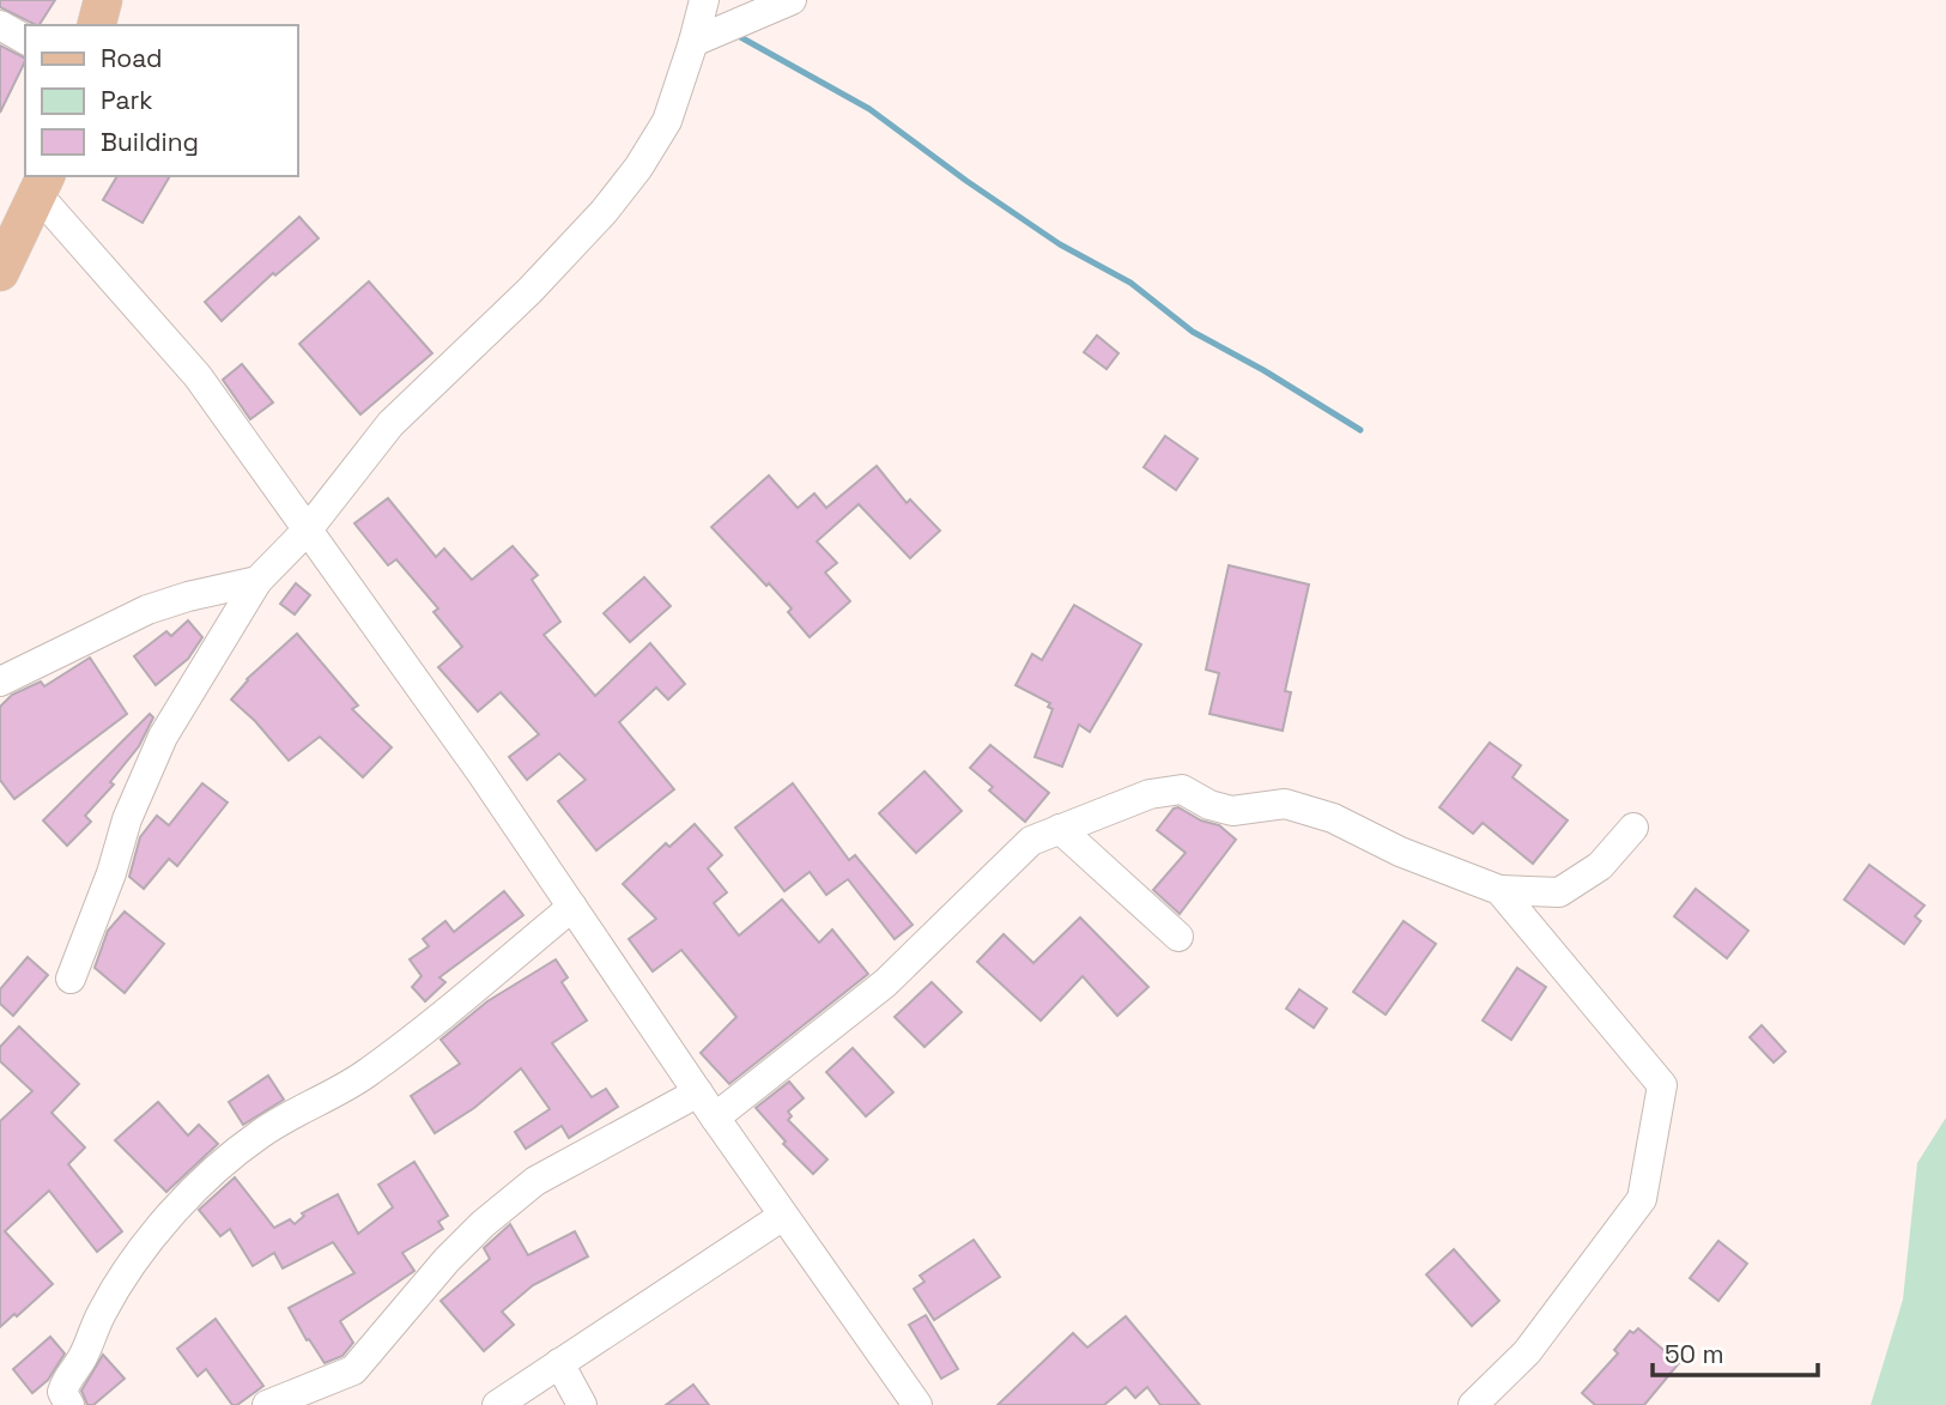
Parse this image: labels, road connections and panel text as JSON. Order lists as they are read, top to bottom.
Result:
{
  "legend": ["Road", "Park", "Building"],
  "scale_bar": "50 m"
}
